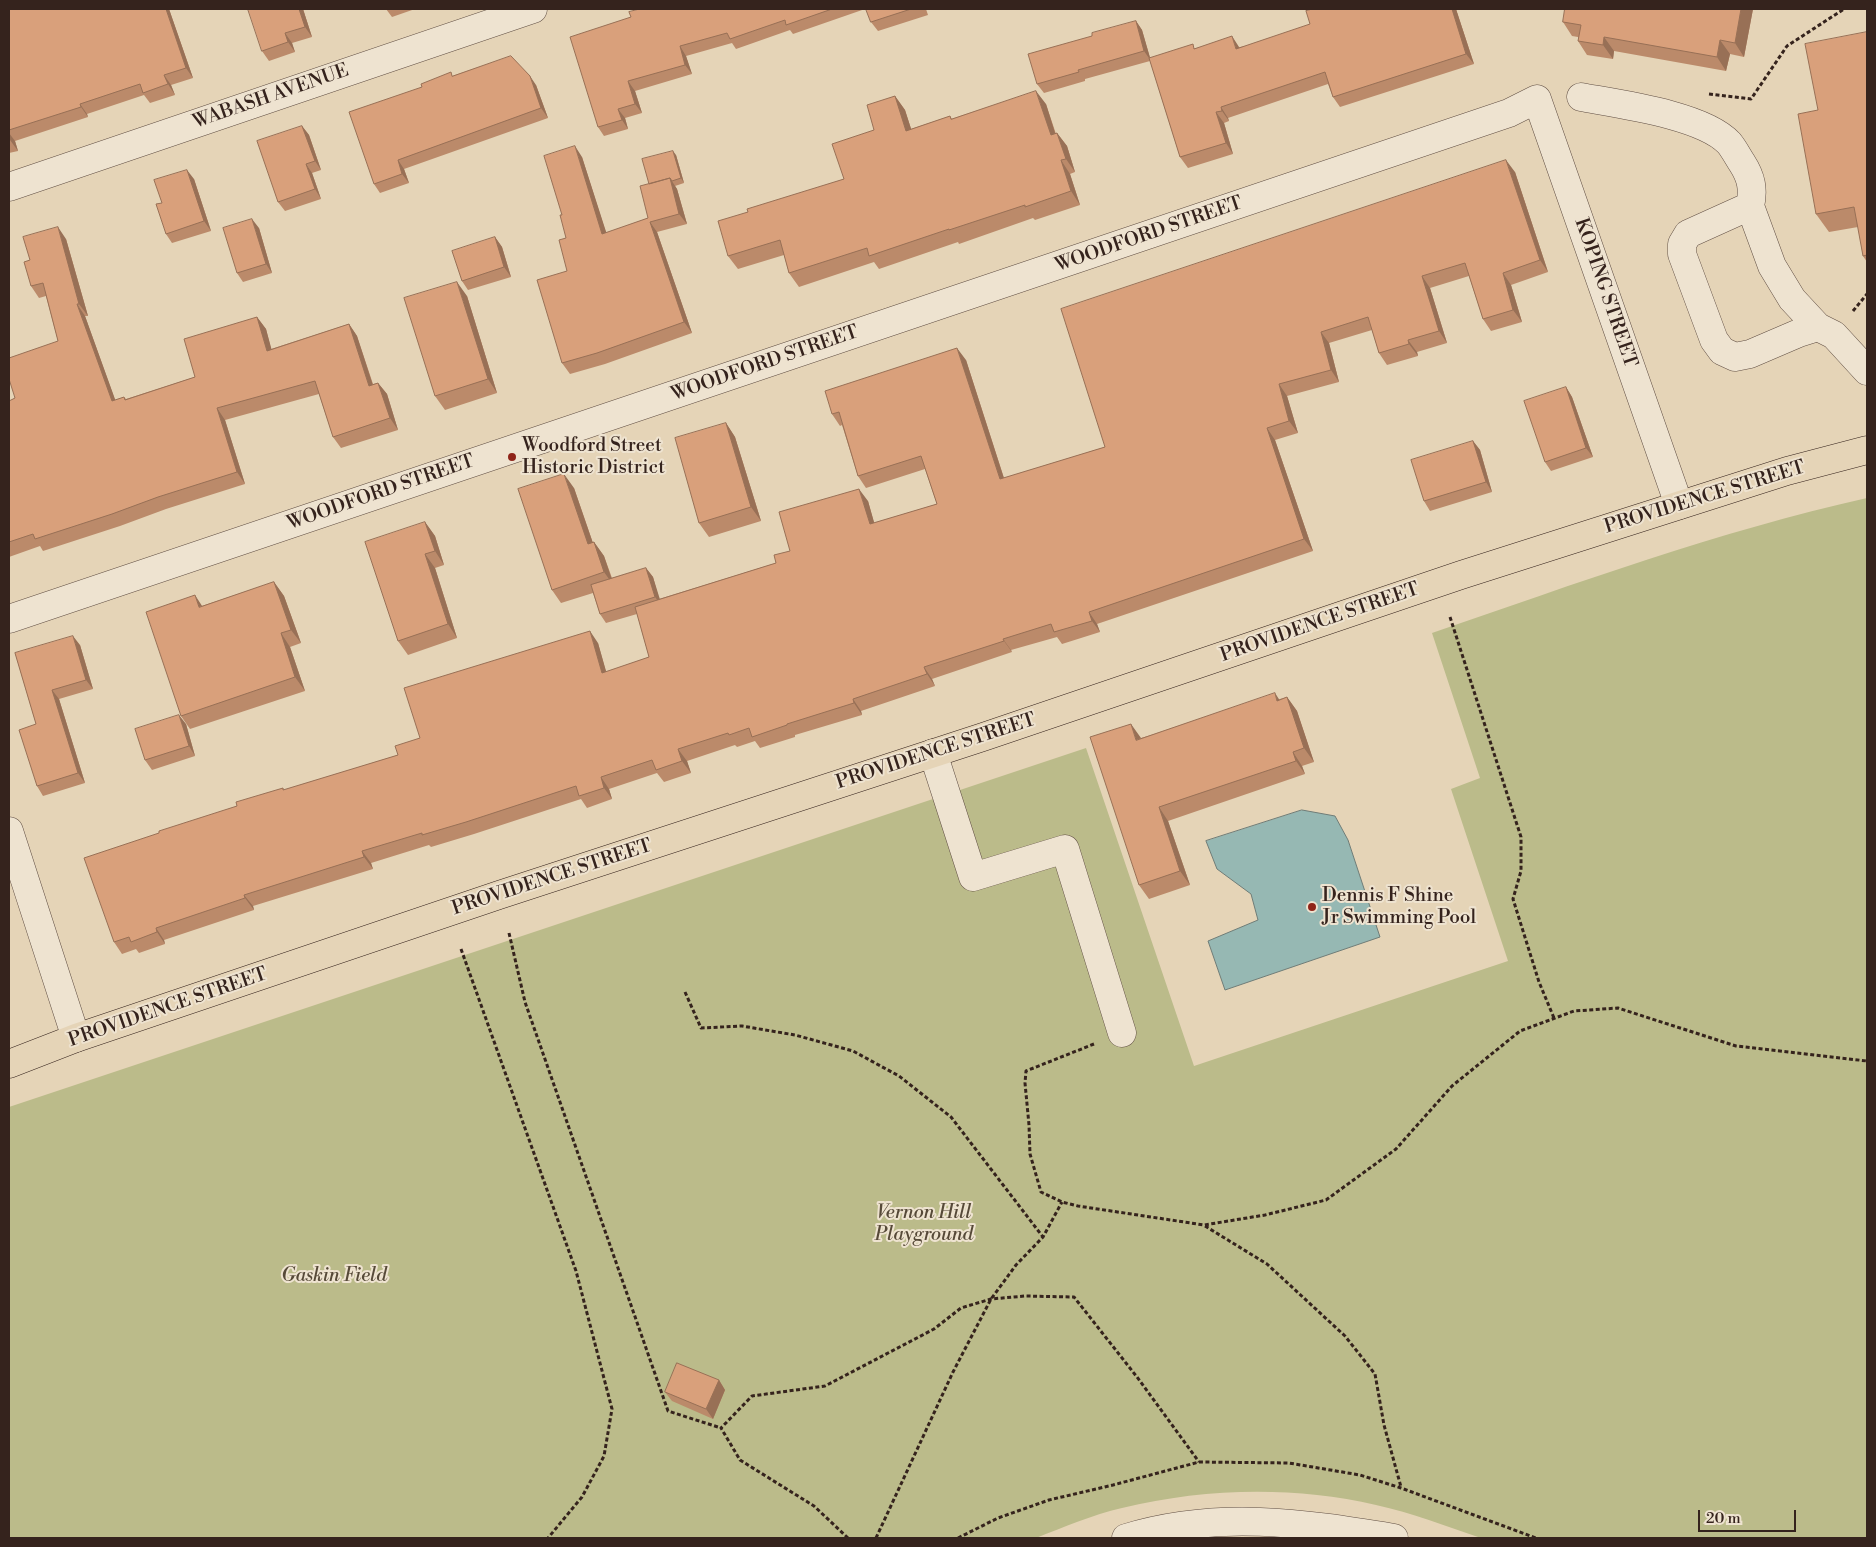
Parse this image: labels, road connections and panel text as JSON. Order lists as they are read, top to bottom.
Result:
{
  "streets": {
    "main road": ["PROVIDENCE STREET"],
    "street": ["WABASH AVENUE", "WOODFORD STREET", "KOPING STREET"]
  },
  "crossings": [
    ["WOODFORD STREET", "KOPING STREET"],
    ["KOPING STREET", "PROVIDENCE STREET"]
  ],
  "parks": ["Vernon Hill Playground", "Gaskin Field"],
  "places": ["Woodford Street Historic District", "Dennis F Shine Jr Swimming Pool"],
  "scale_bar": "20 m"
}
